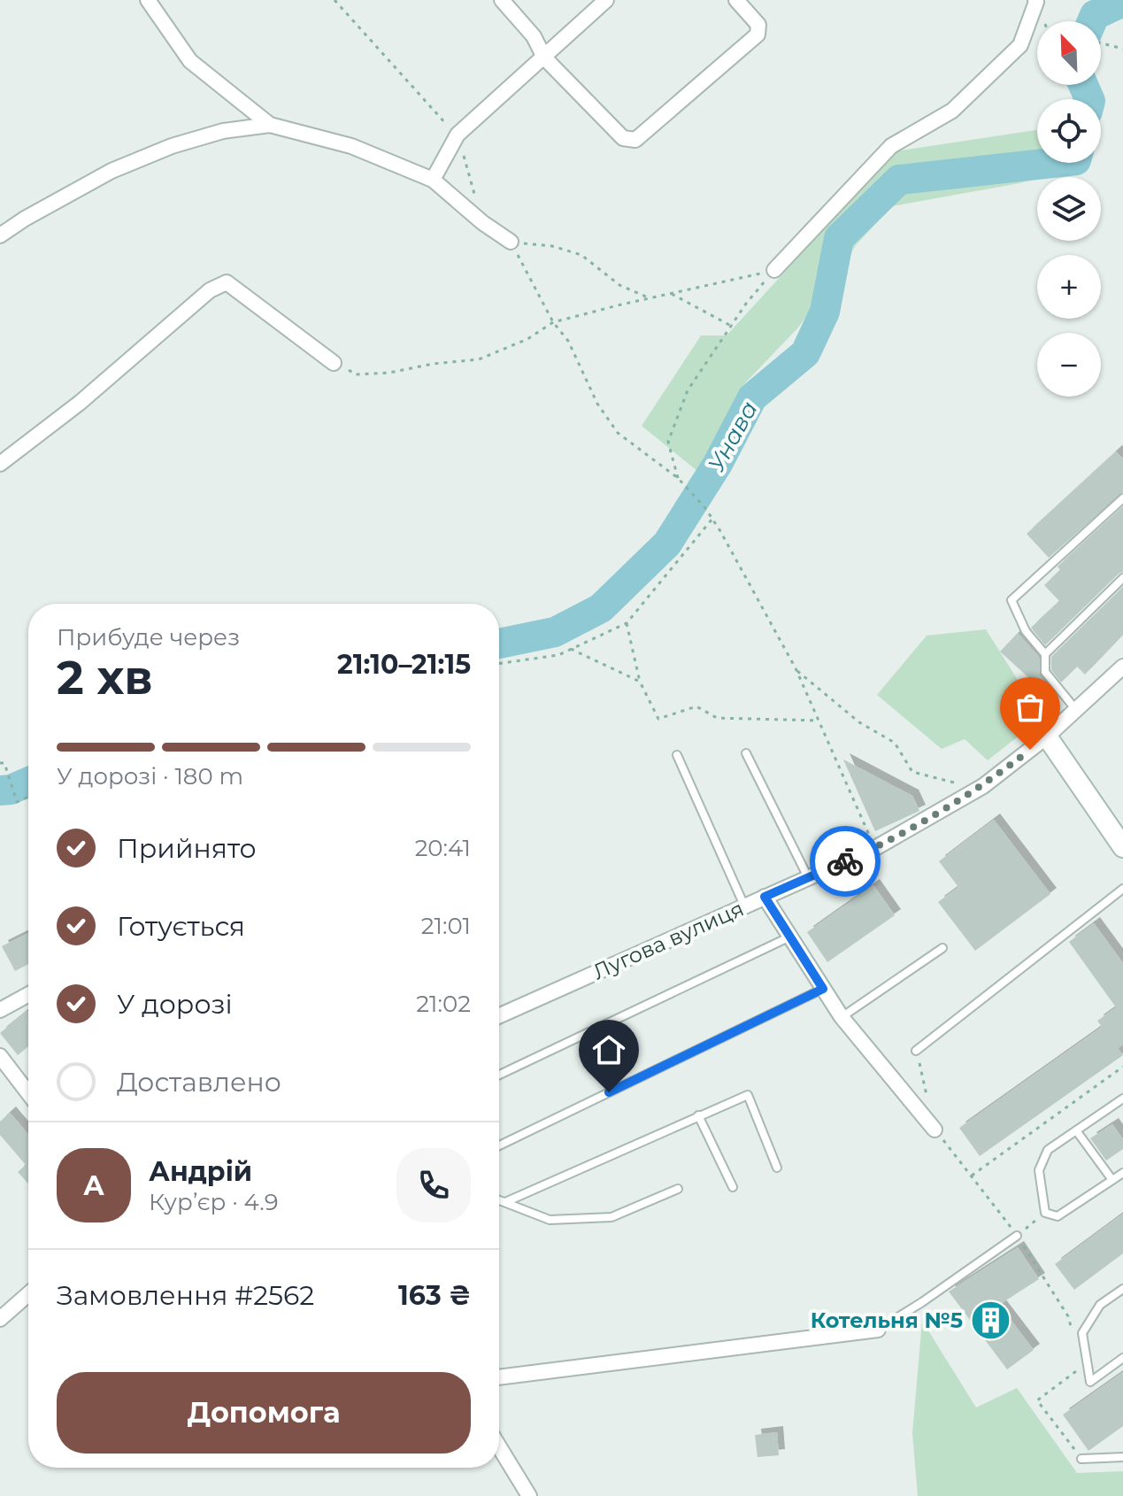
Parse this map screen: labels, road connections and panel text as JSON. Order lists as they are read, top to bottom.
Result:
{
  "streets": {
    "street": ["Лугова вулиця"]
  },
  "water": ["Унава"],
  "places": {
    "building": ["Котельня №5"]
  },
  "north": "top left",
  "page": {
    "map_buttons": ["+", "−"],
    "heading": ["2 хв", "Прибуде через", "21:10–21:15"],
    "panel": [
      "Андрій",
      "Кур’єр · 4.9",
      "Замовлення #2562",
      "163 ₴"
    ],
    "bar": "У дорозі · 180 m",
    "list": [
      ["Прийнято", "20:41"],
      ["Готується", "21:01"],
      ["У дорозі", "21:02"],
      "Доставлено"
    ],
    "round": "А",
    "buttons": "Допомога"
  }
}
